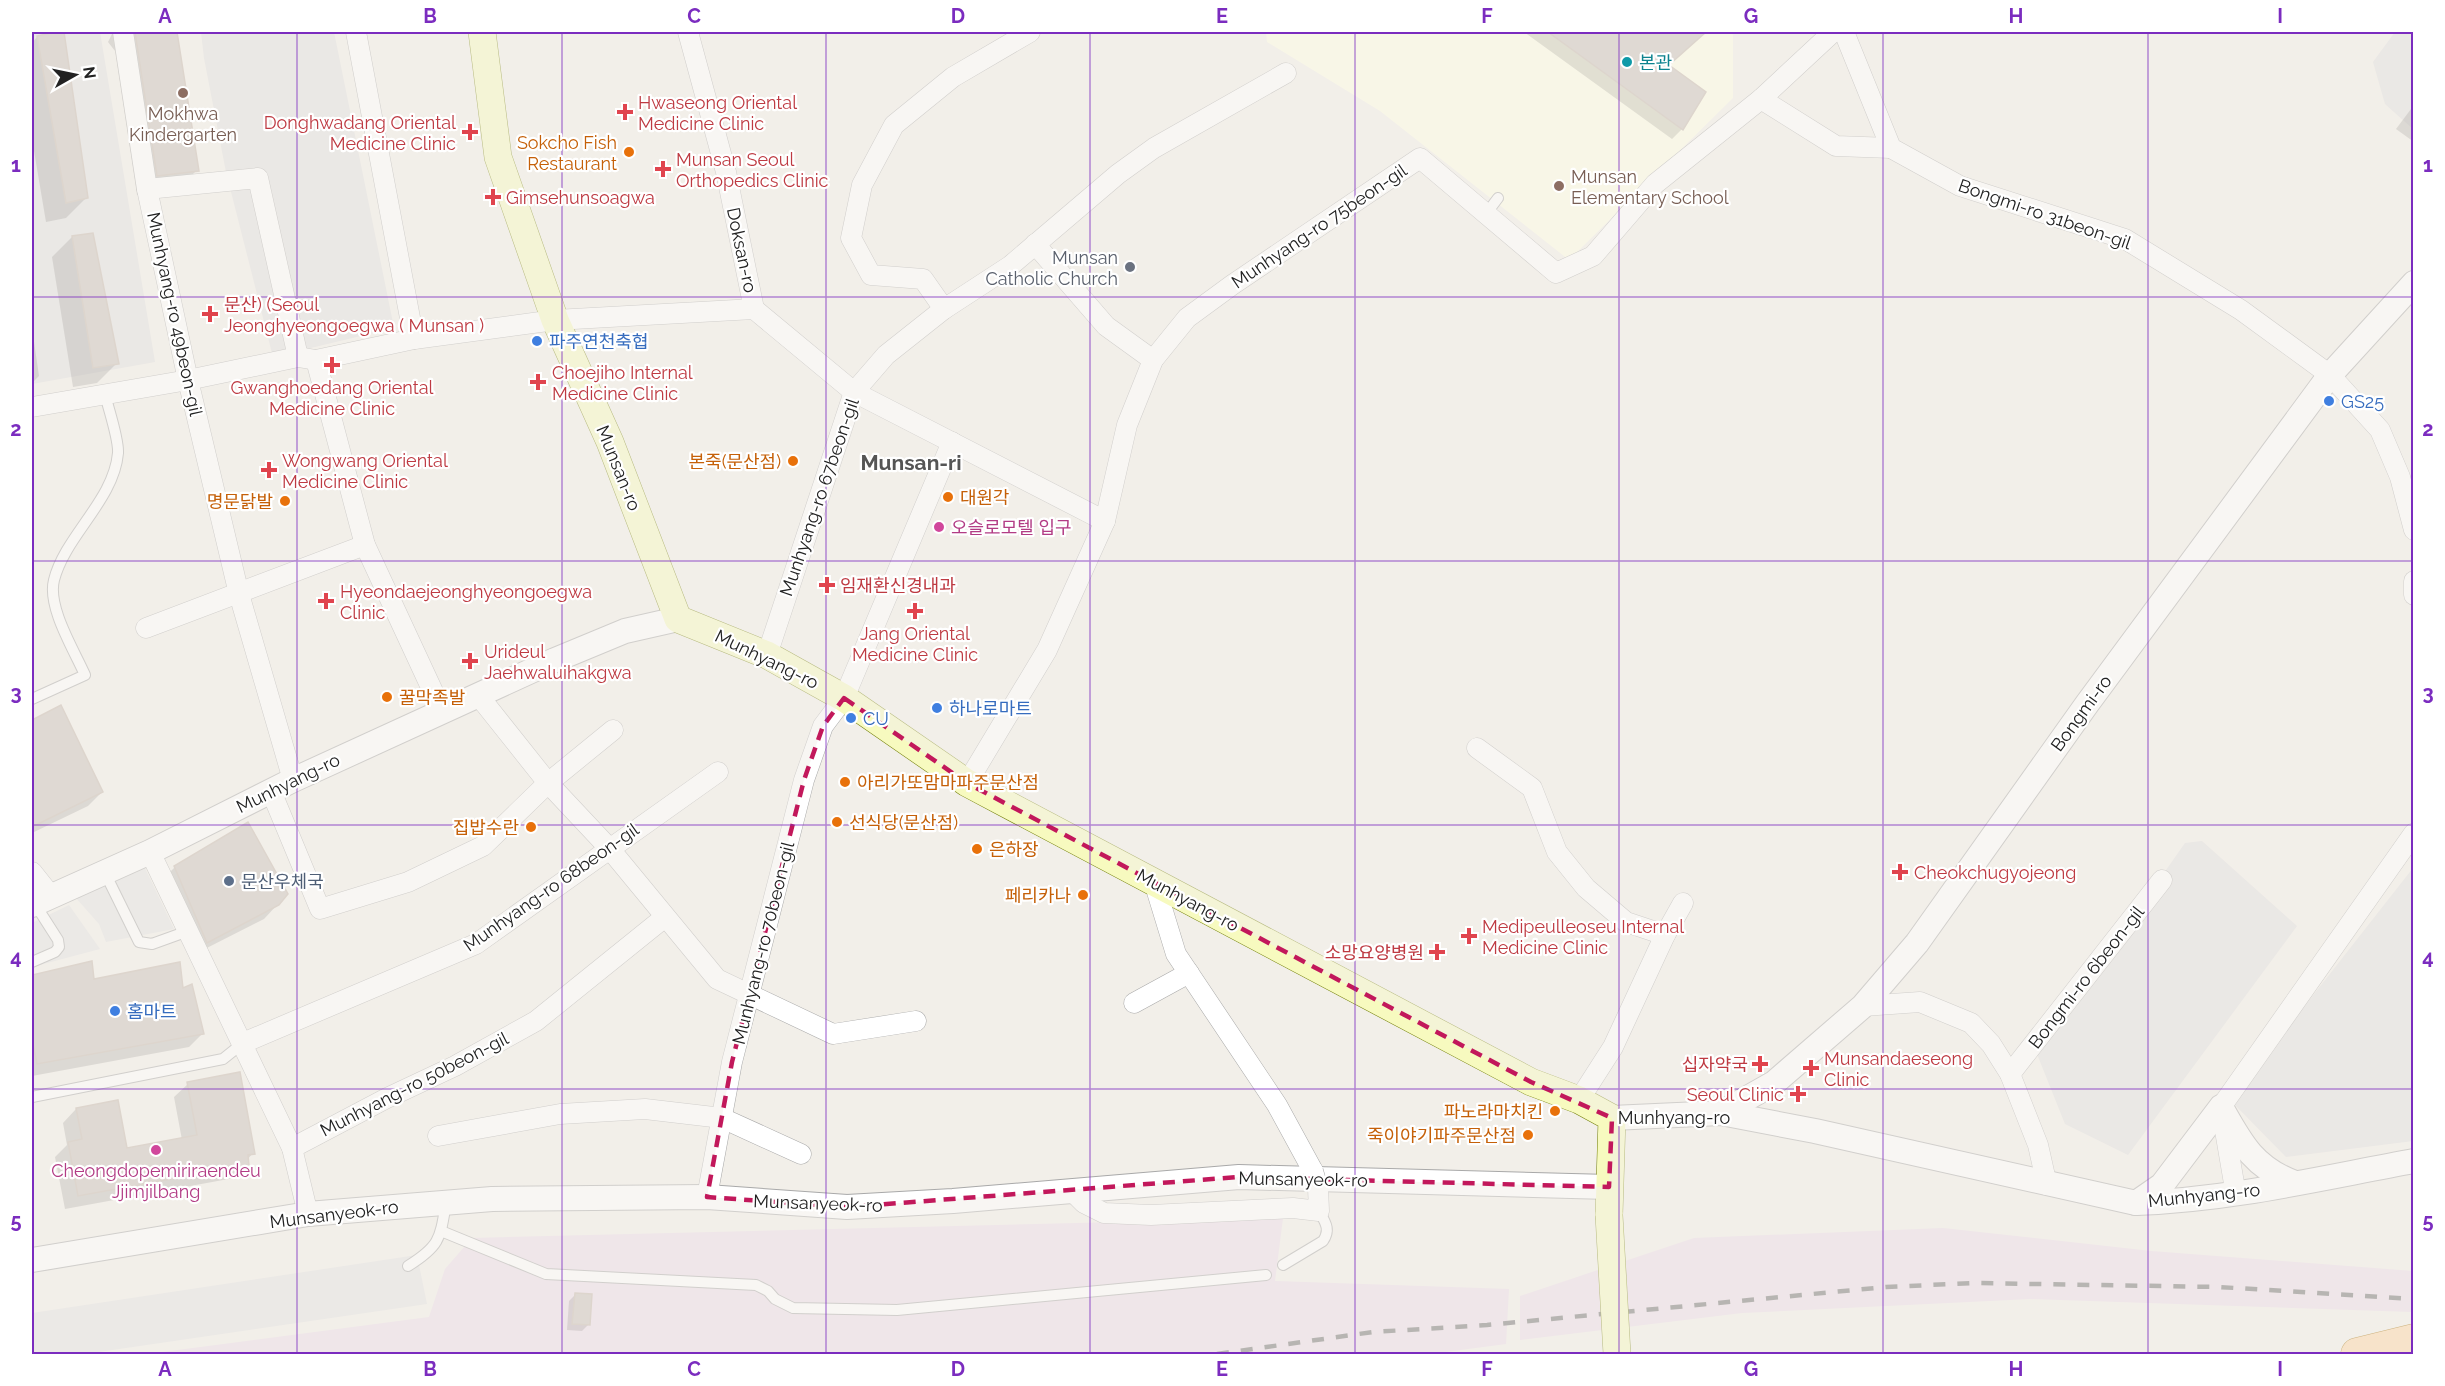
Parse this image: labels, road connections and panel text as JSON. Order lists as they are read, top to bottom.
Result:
{
  "streets": {
    "main road": ["Munsan-ro", "Munhyang-ro"],
    "street": [
      "Bongmi-ro 31beon-gil",
      "Munhyang-ro 75beon-gil",
      "Doksan-ro",
      "Munhyang-ro 49beon-gil",
      "Munhyang-ro 67beon-gil",
      "Bongmi-ro",
      "Munhyang-ro 68beon-gil",
      "Munhyang-ro 70beon-gil",
      "Bongmi-ro 6beon-gil",
      "Munhyang-ro 50beon-gil",
      "Munsanyeok-ro"
    ]
  },
  "crossings": [
    ["Bongmi-ro 31beon-gil", "Bongmi-ro"],
    ["Munhyang-ro 75beon-gil", "Munhyang-ro"],
    ["Doksan-ro", "Munhyang-ro 67beon-gil"],
    ["Munhyang-ro 49beon-gil", "Munhyang-ro"],
    ["Munsan-ro", "Munhyang-ro"],
    ["Munhyang-ro 67beon-gil", "Munhyang-ro"],
    ["Munhyang-ro", "Bongmi-ro"],
    ["Munhyang-ro", "Munhyang-ro 70beon-gil"],
    ["Munhyang-ro 70beon-gil", "Munsanyeok-ro"]
  ],
  "districts": ["Munsan-ri"],
  "places": {
    "other": [
      "본관",
      "Mokhwa Kindergarten",
      "Sokcho Fish Restaurant",
      "Munsan Elementary School",
      "Munsan Catholic Church",
      "파주연천축협",
      "GS25",
      "본죽(문산점)",
      "대원각",
      "명문닭발",
      "오슬로모텔 입구",
      "꿀막족발",
      "하나로마트",
      "CU",
      "아리가또맘마파주문산점",
      "선식당(문산점)",
      "집밥수란",
      "은하장",
      "문산우체국",
      "페리카나",
      "홈마트",
      "파노라마치킨",
      "죽이야기파주문산점",
      "Cheongdopemiriraendeu Jjimjilbang"
    ],
    "health": [
      "Hwaseong Oriental Medicine Clinic",
      "Donghwadang Oriental Medicine Clinic",
      "Munsan Seoul Orthopedics Clinic",
      "Gimsehunsoagwa",
      "문산) (Seoul Jeonghyeongoegwa ( Munsan )",
      "Gwanghoedang Oriental Medicine Clinic",
      "Choejiho Internal Medicine Clinic",
      "Wongwang Oriental Medicine Clinic",
      "임재환신경내과",
      "Hyeondaejeonghyeongoegwa Clinic",
      "Jang Oriental Medicine Clinic",
      "Urideul Jaehwaluihakgwa",
      "Cheokchugyojeong",
      "Medipeulleoseu Internal Medicine Clinic",
      "소망요양병원",
      "십자약국",
      "Munsandaeseong Clinic",
      "Seoul Clinic"
    ]
  },
  "north": "right",
  "grid": {
    "columns": [
      "A",
      "B",
      "C",
      "D",
      "E",
      "F",
      "G",
      "H",
      "I"
    ],
    "rows": [
      "1",
      "2",
      "3",
      "4",
      "5"
    ]
  }
}
